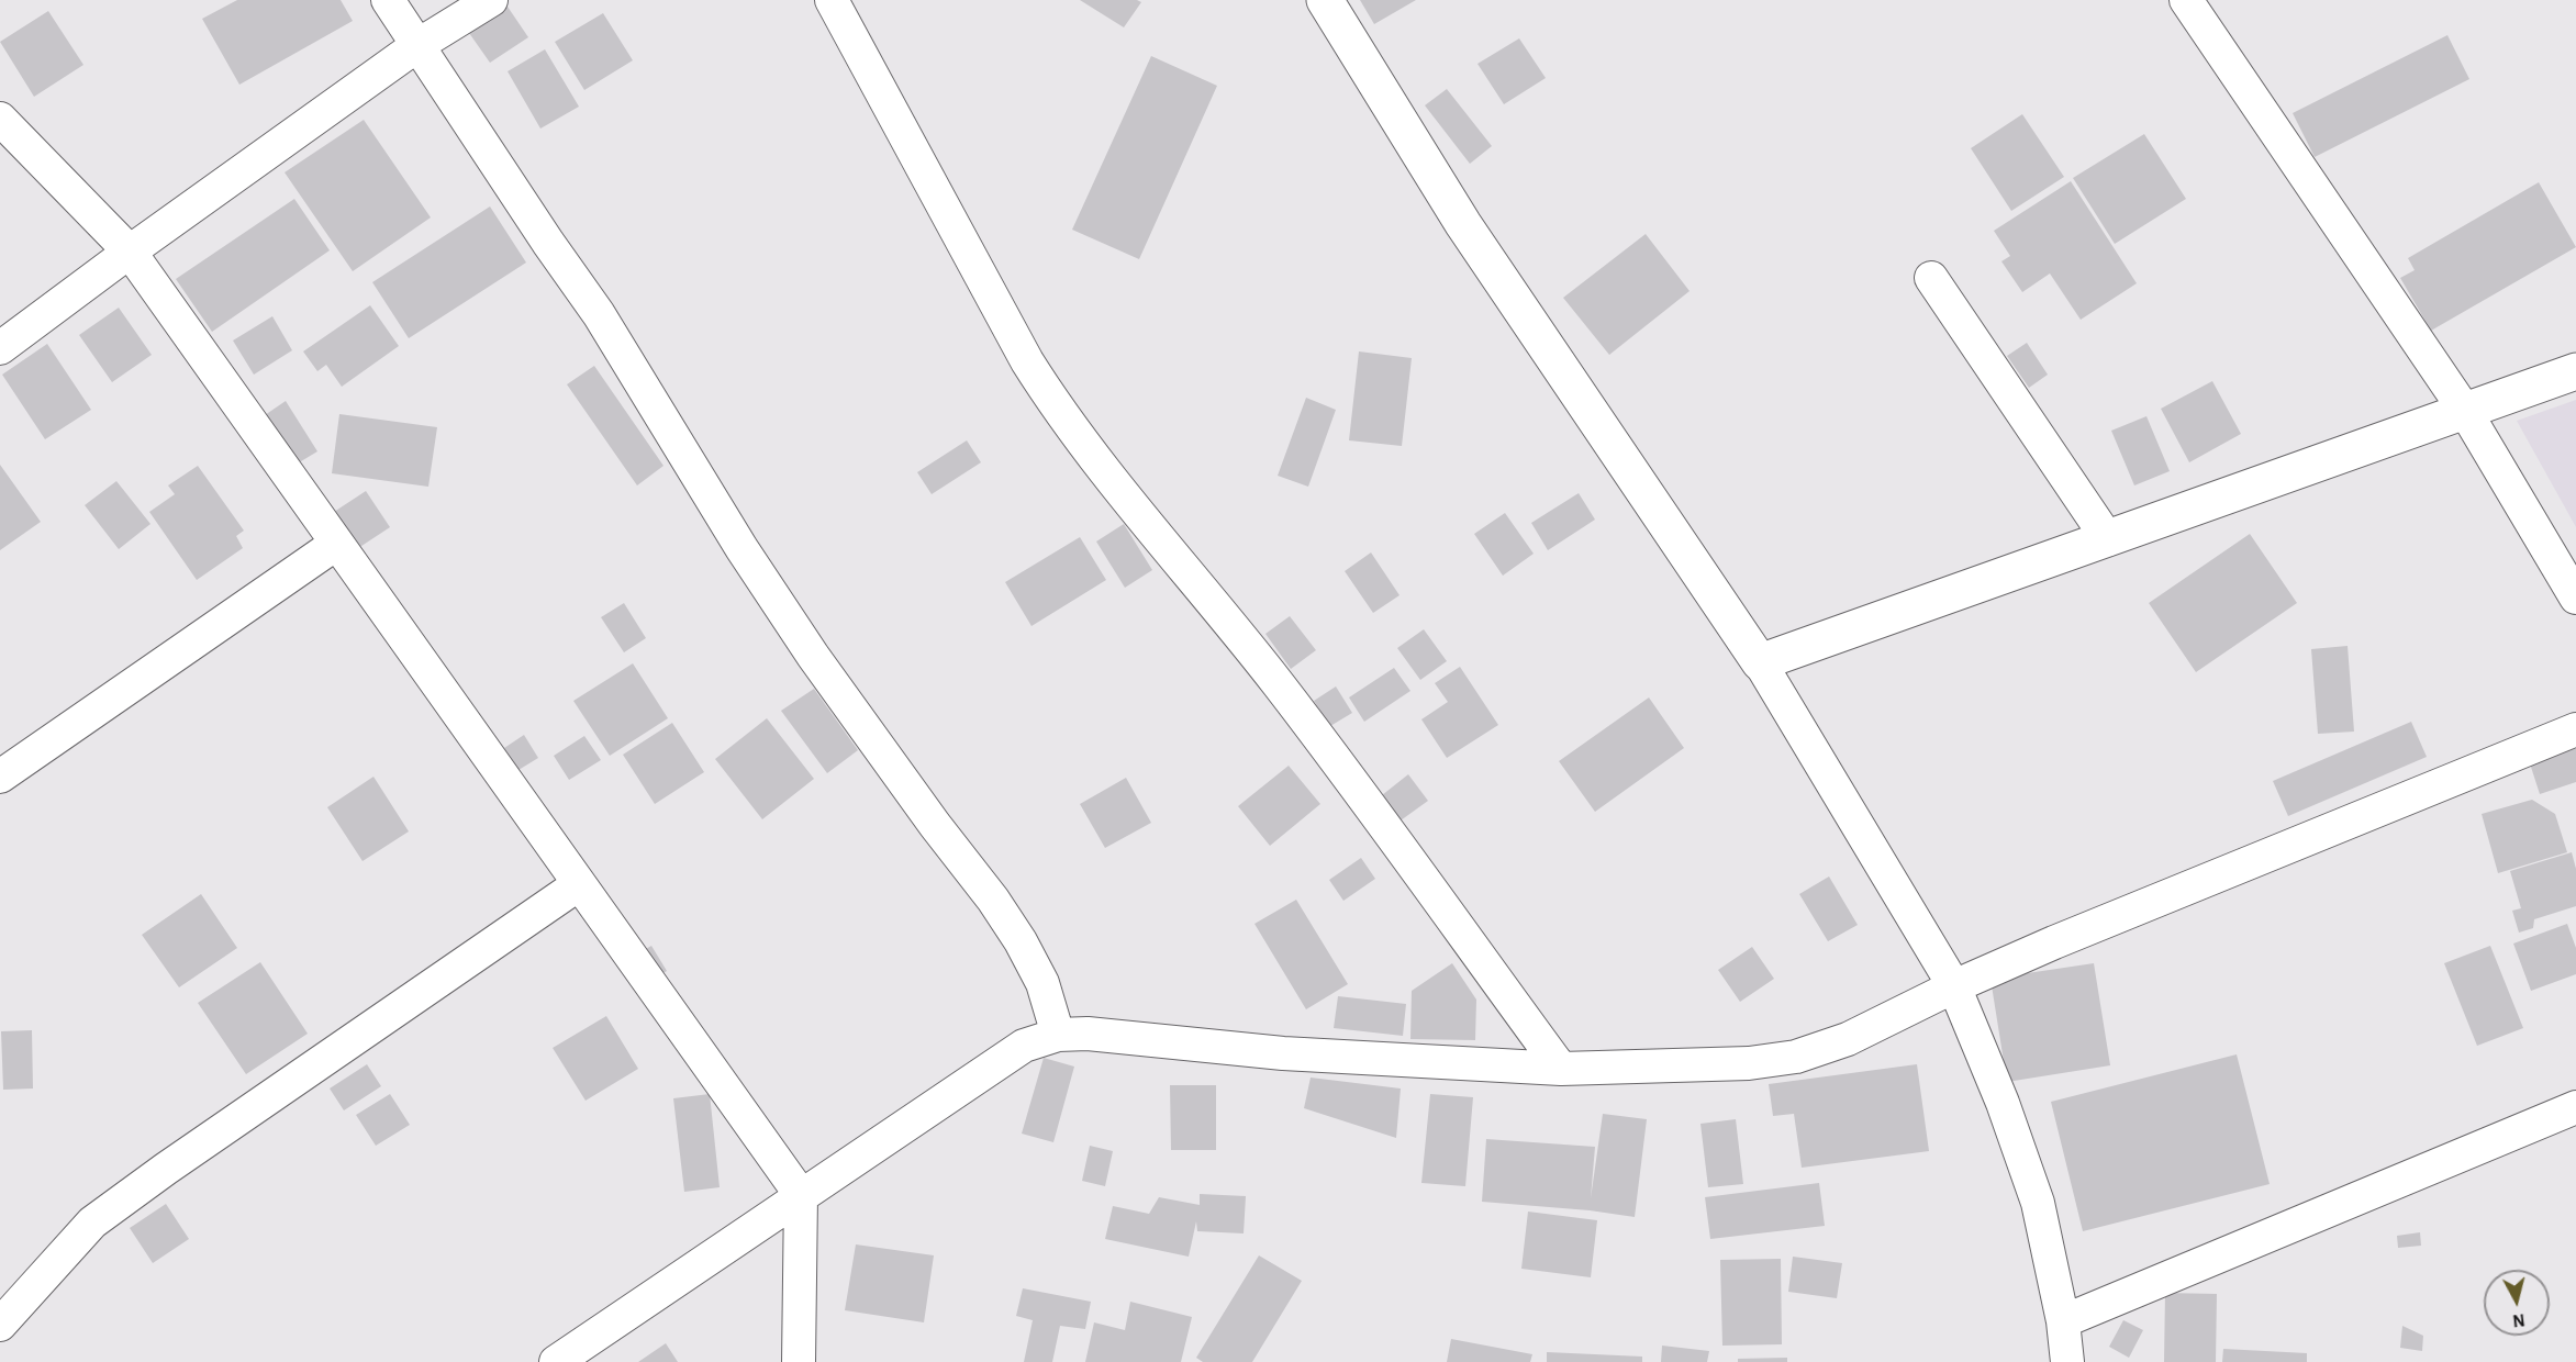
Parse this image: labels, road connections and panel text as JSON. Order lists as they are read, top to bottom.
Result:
{
  "north": "bottom"
}
